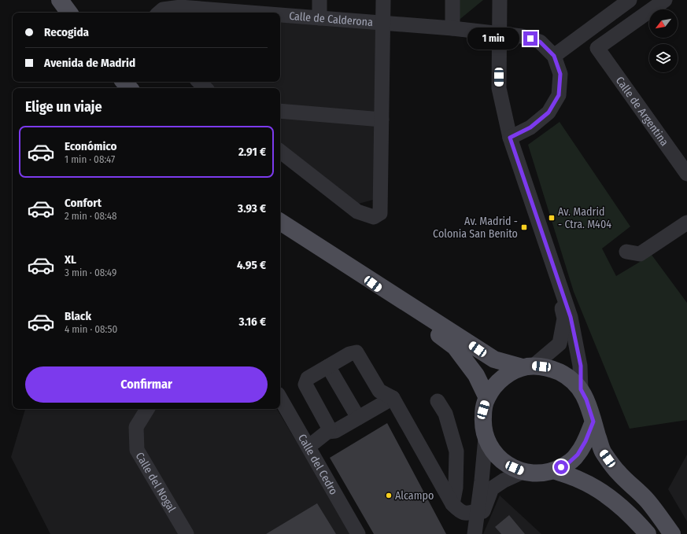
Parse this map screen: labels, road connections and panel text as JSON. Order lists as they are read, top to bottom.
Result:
{
  "streets": {
    "street": [
      "Calle de Calderona",
      "Calle de Argentina",
      "Calle del Cedro",
      "Calle del Nogal"
    ]
  },
  "places": {
    "transit": ["Av. Madrid - Ctra. M404", "Av. Madrid - Colonia San Benito"],
    "other": ["Alcampo"]
  },
  "north": "bottom left",
  "page": {
    "banner": ["Recogida", "Avenida de Madrid"],
    "bubble": "1 min",
    "heading": "Elige un viaje",
    "list": [
      {
        "name": "Económico",
        "note": "1 min · 08:47",
        "value": "2.91 €"
      },
      {
        "name": "Confort",
        "note": "2 min · 08:48",
        "value": "3.93 €"
      },
      {
        "name": "XL",
        "note": "3 min · 08:49",
        "value": "4.95 €"
      },
      {
        "name": "Black",
        "note": "4 min · 08:50",
        "value": "3.16 €"
      }
    ],
    "buttons": "Confirmar"
  }
}
